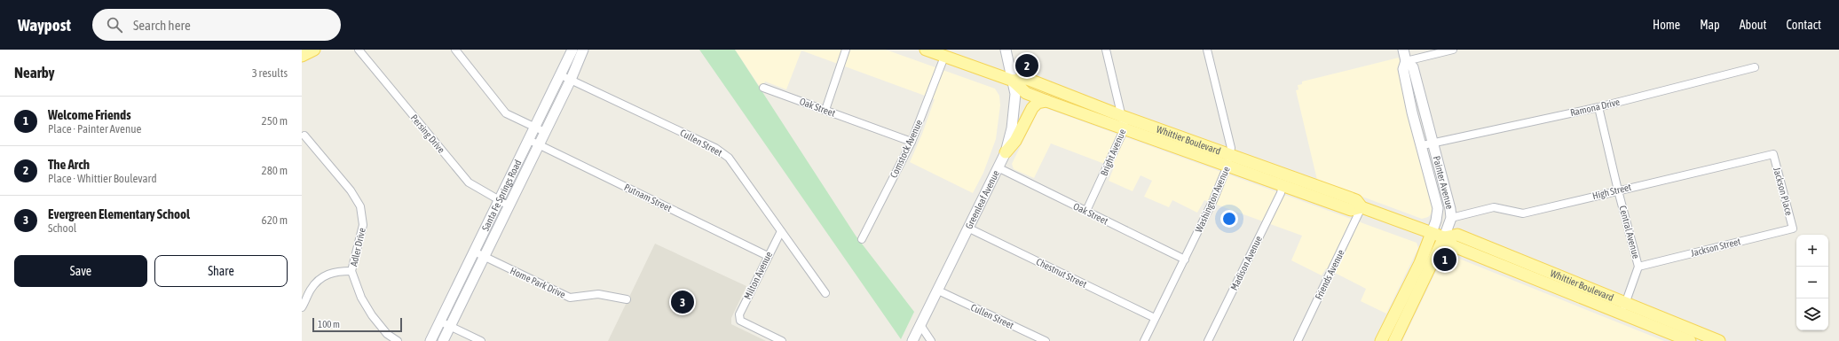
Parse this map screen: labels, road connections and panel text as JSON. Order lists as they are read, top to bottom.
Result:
{
  "streets": {
    "main road": [
      "Whittier Boulevard",
      "Painter Avenue",
      "Santa Fe Springs Road",
      "Greenleaf Avenue"
    ],
    "street": [
      "Oak Street",
      "Ramona Drive",
      "Persing Drive",
      "Cullen Street",
      "Comstock Avenue",
      "Bright Avenue",
      "High Street",
      "Jackson Place",
      "Putnam Street",
      "Washington Avenue",
      "Central Avenue",
      "Adler Drive",
      "Jackson Street",
      "Madison Avenue",
      "Chestnut Street",
      "Friends Avenue",
      "Milton Avenue",
      "Home Park Drive"
    ]
  },
  "crossings": [
    ["Oak Street", "Comstock Avenue"],
    ["Oak Street", "Bright Avenue"],
    ["Oak Street", "Greenleaf Avenue"],
    ["Oak Street", "Washington Avenue"],
    ["Ramona Drive", "Painter Avenue"],
    ["Ramona Drive", "Central Avenue"],
    ["Persing Drive", "Santa Fe Springs Road"],
    ["Whittier Boulevard", "Comstock Avenue"],
    ["Whittier Boulevard", "Bright Avenue"],
    ["Whittier Boulevard", "Painter Avenue"],
    ["Whittier Boulevard", "Greenleaf Avenue"],
    ["Whittier Boulevard", "Washington Avenue"],
    ["Whittier Boulevard", "Central Avenue"],
    ["Whittier Boulevard", "Madison Avenue"],
    ["Whittier Boulevard", "Friends Avenue"],
    ["Cullen Street", "Santa Fe Springs Road"],
    ["Cullen Street", "Greenleaf Avenue"],
    ["Cullen Street", "Milton Avenue"],
    ["Painter Avenue", "High Street"],
    ["High Street", "Jackson Place"],
    ["High Street", "Central Avenue"],
    ["Jackson Place", "Jackson Street"],
    ["Santa Fe Springs Road", "Putnam Street"],
    ["Santa Fe Springs Road", "Home Park Drive"],
    ["Putnam Street", "Milton Avenue"],
    ["Greenleaf Avenue", "Chestnut Street"],
    ["Washington Avenue", "Chestnut Street"],
    ["Central Avenue", "Jackson Street"]
  ],
  "scale_bar": "100 m",
  "page": {
    "header": "Waypost",
    "search": "Search here",
    "nav": [
      "Home",
      "Map",
      "About",
      "Contact"
    ],
    "heading": ["Nearby", "3 results"],
    "pins": ["2", "1", "3"],
    "list": [
      {
        "mark": "1",
        "name": "Welcome Friends",
        "note": "Place · Painter Avenue",
        "value": "250 m"
      },
      {
        "mark": "2",
        "name": "The Arch",
        "note": "Place · Whittier Boulevard",
        "value": "280 m"
      },
      {
        "mark": "3",
        "name": "Evergreen Elementary School",
        "note": "School",
        "value": "620 m"
      }
    ],
    "map_buttons": ["+", "−"],
    "buttons": ["Save", "Share"],
    "scale": "100 m"
  }
}
